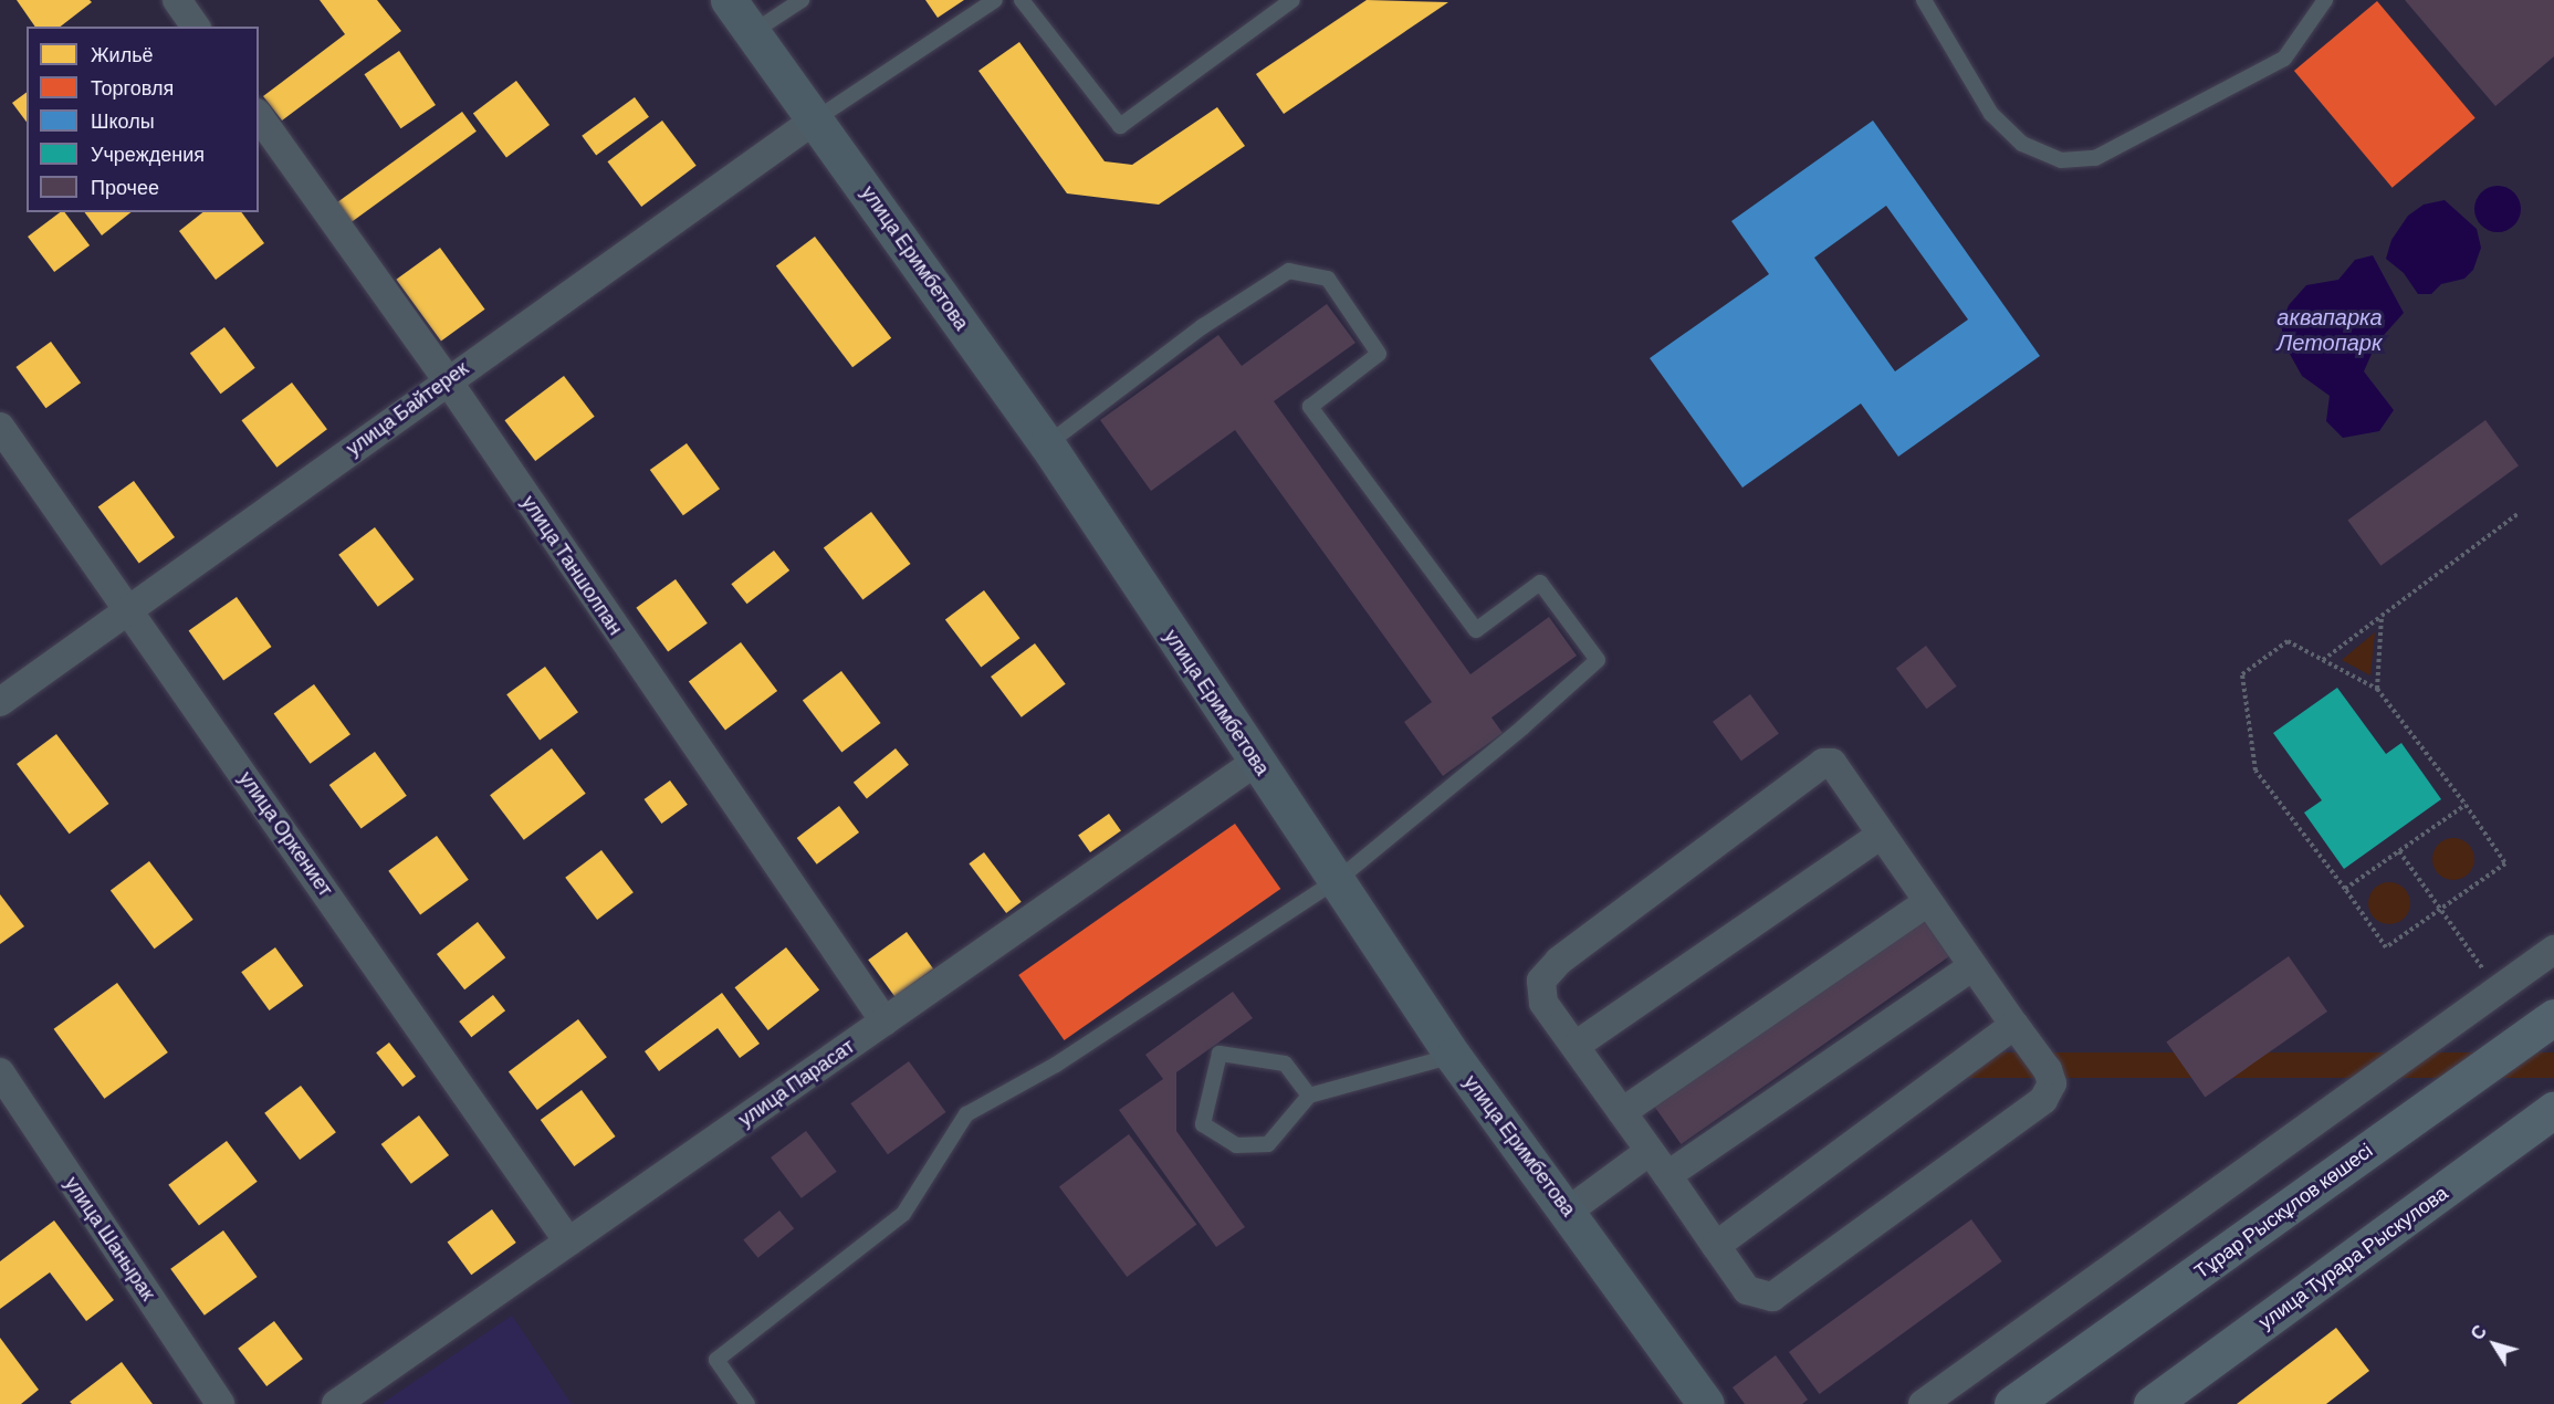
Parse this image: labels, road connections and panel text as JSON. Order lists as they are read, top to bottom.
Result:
{
  "streets": {
    "main road": ["улица Еримбетова", "Тұрар Рыскұлов көшесі", "улица Турара Рыскулова"],
    "street": [
      "улица Байтерек",
      "улица Таншолпан",
      "улица Оркениет",
      "улица Парасат",
      "улица Шанырак"
    ]
  },
  "crossings": [
    ["улица Еримбетова", "улица Байтерек"],
    ["улица Еримбетова", "улица Парасат"],
    ["улица Байтерек", "улица Таншолпан"],
    ["улица Байтерек", "улица Оркениет"],
    ["улица Таншолпан", "улица Парасат"],
    ["улица Оркениет", "улица Парасат"]
  ],
  "water": ["аквапарка Летопарк"],
  "legend": [
    "Жильё",
    "Торговля",
    "Школы",
    "Учреждения",
    "Прочее"
  ],
  "north": "top left"
}
